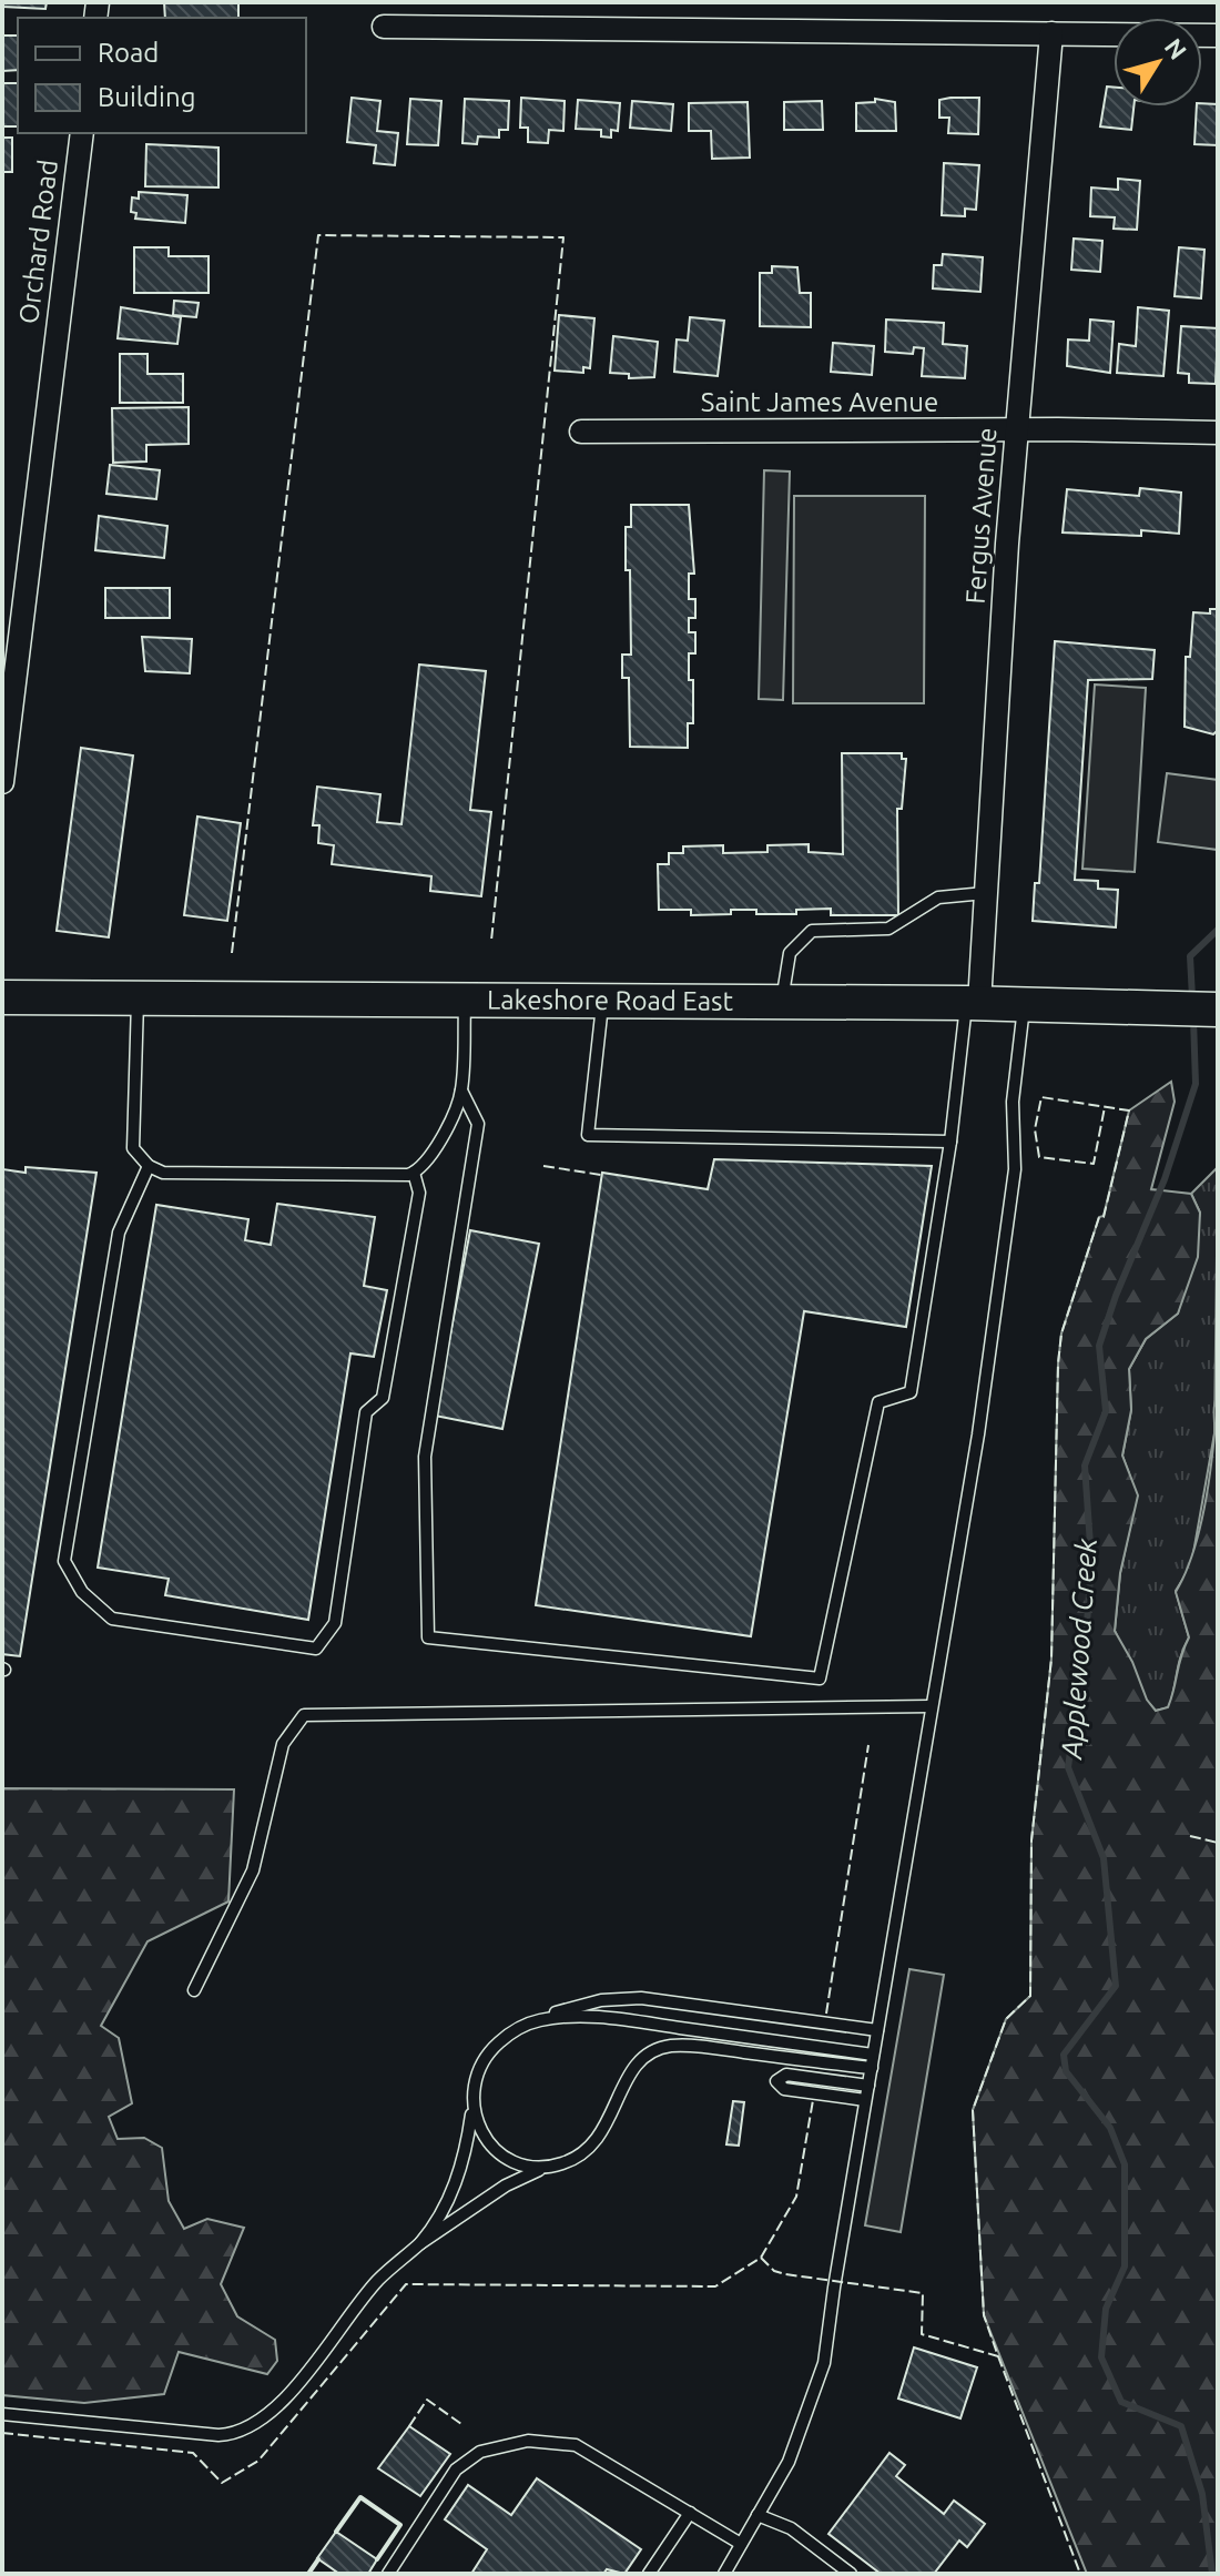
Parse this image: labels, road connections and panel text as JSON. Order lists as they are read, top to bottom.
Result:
{
  "streets": {
    "main road": ["Lakeshore Road East"],
    "street": ["Orchard Road", "Saint James Avenue", "Fergus Avenue"]
  },
  "crossings": [
    ["Saint James Avenue", "Fergus Avenue"],
    ["Fergus Avenue", "Lakeshore Road East"]
  ],
  "water": ["Applewood Creek"],
  "legend": ["Road", "Building"],
  "north": "top right"
}
